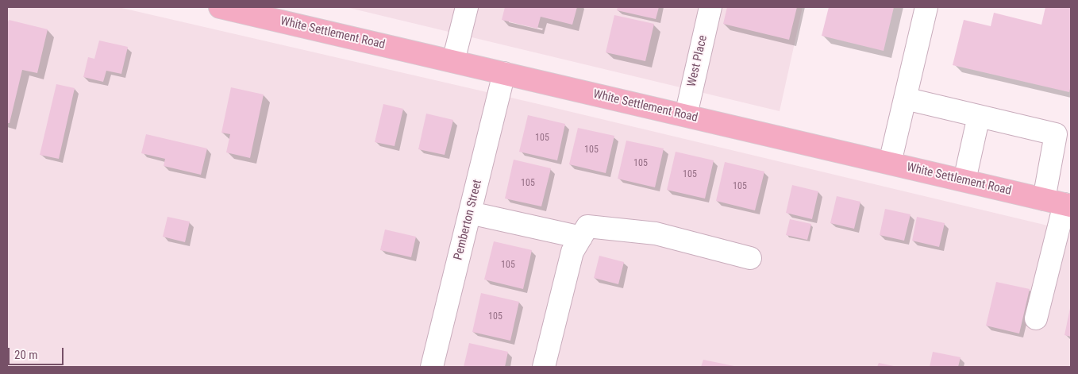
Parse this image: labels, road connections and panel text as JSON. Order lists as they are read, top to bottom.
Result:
{
  "streets": {
    "main road": ["White Settlement Road"],
    "street": ["West Place", "Pemberton Street"]
  },
  "crossings": [
    ["White Settlement Road", "West Place"],
    ["White Settlement Road", "Pemberton Street"]
  ],
  "house_numbers": [
    "105",
    "105",
    "105",
    "105",
    "105",
    "105",
    "105",
    "105"
  ],
  "scale_bar": "20 m"
}
